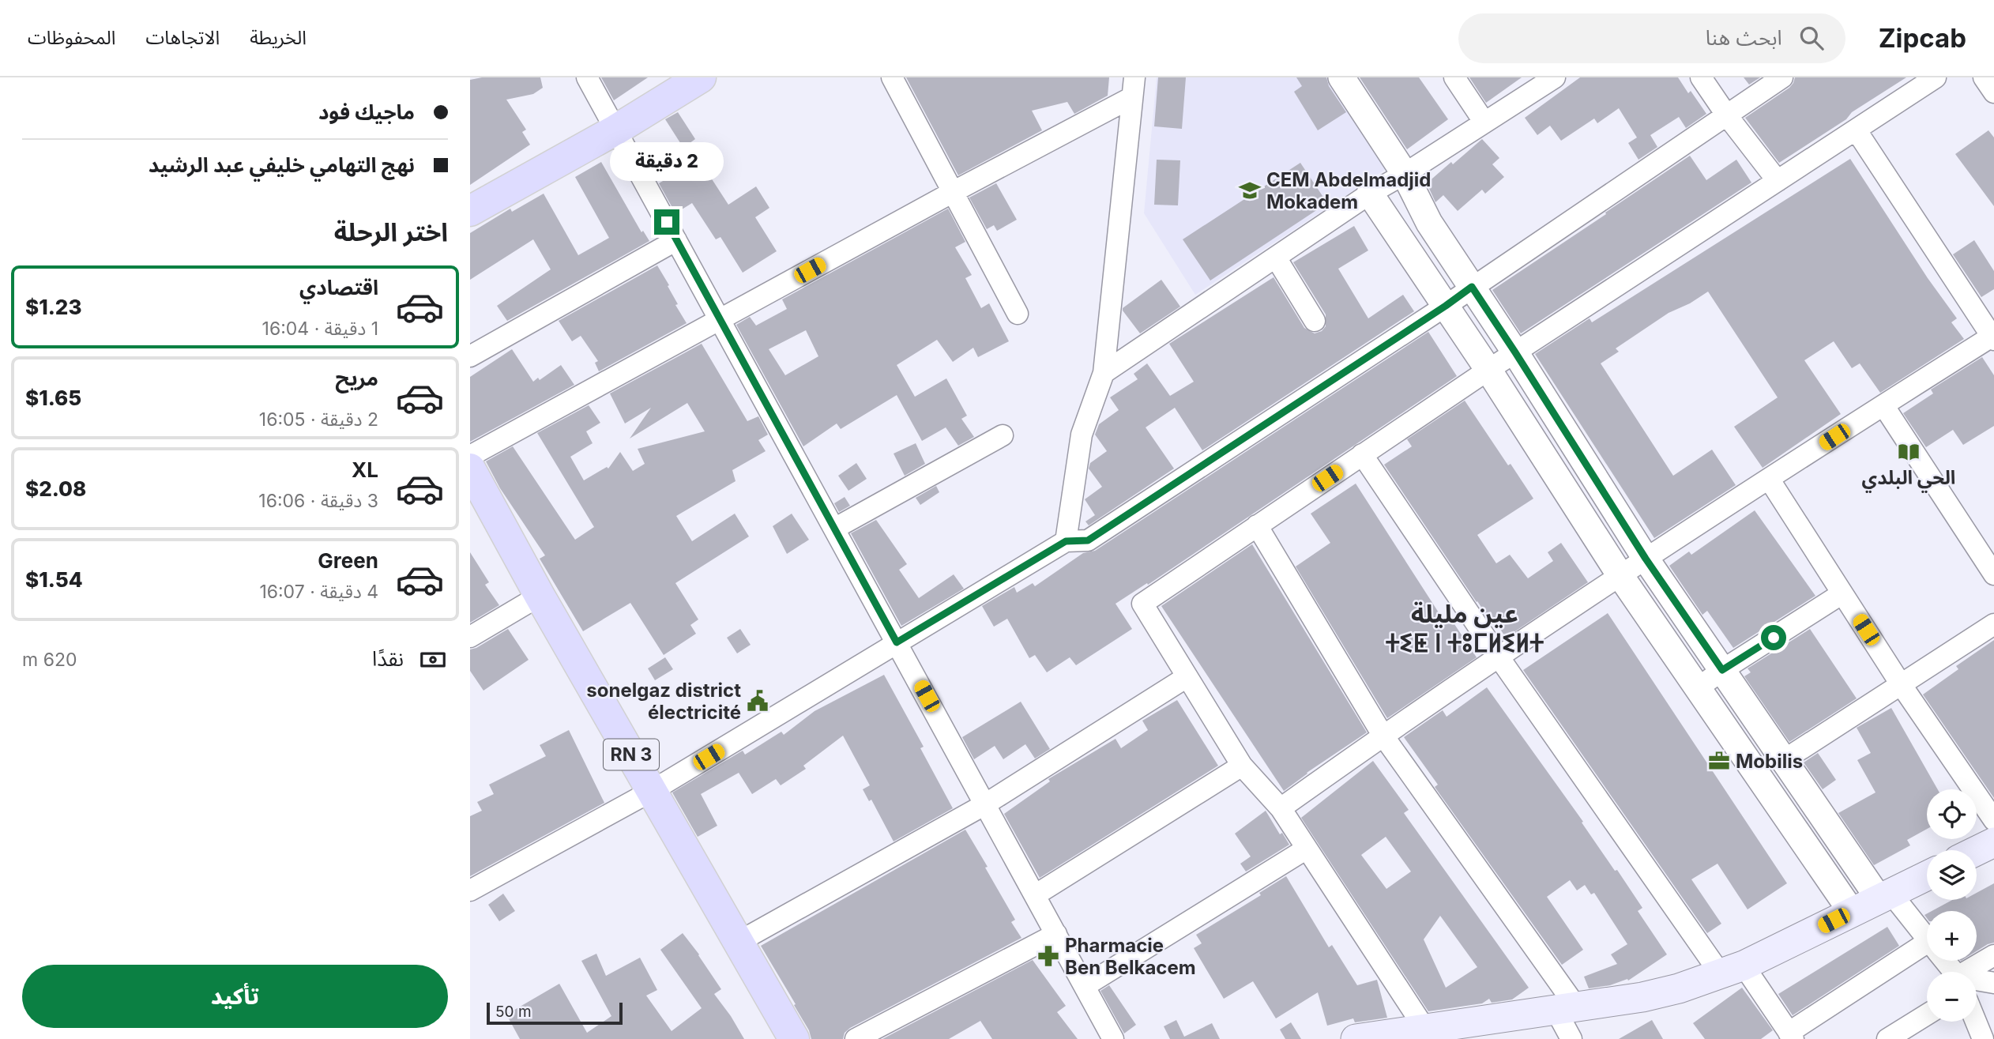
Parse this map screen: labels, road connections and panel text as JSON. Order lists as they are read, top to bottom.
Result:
{
  "streets": {
    "main road": ["RN 3"]
  },
  "districts": ["عين مليلة ⵜⵉⵟ ⵏ ⵜⵓⵎⵍⵉⵍⵜ"],
  "places": {
    "school or university": ["CEM Abdelmadjid Mokadem"],
    "library": ["الحي البلدي"],
    "public building": ["sonelgaz district électricité"],
    "office": ["Mobilis"],
    "pharmacy": ["Pharmacie Ben Belkacem"]
  },
  "scale_bar": "50 m",
  "page": {
    "header": "Zipcab",
    "search": "ابحث هنا",
    "nav": ["الخريطة", "الاتجاهات", "المحفوظات"],
    "banner": ["ماجيك فود", "نهج التهامي خليفي عبد الرشيد"],
    "bubble": "2 دقيقة",
    "heading": "اختر الرحلة",
    "list": [
      {
        "name": "اقتصادي",
        "note": "1 دقيقة · 16:04",
        "value": "$1.23"
      },
      {
        "name": "مريح",
        "note": "2 دقيقة · 16:05",
        "value": "$1.65"
      },
      {
        "name": "XL",
        "note": "3 دقيقة · 16:06",
        "value": "$2.08"
      },
      {
        "name": "Green",
        "note": "4 دقيقة · 16:07",
        "value": "$1.54"
      }
    ],
    "pay": ["نقدًا", "620 m"],
    "map_buttons": ["+", "−"],
    "buttons": "تأكيد",
    "scale": "50 m"
  }
}
